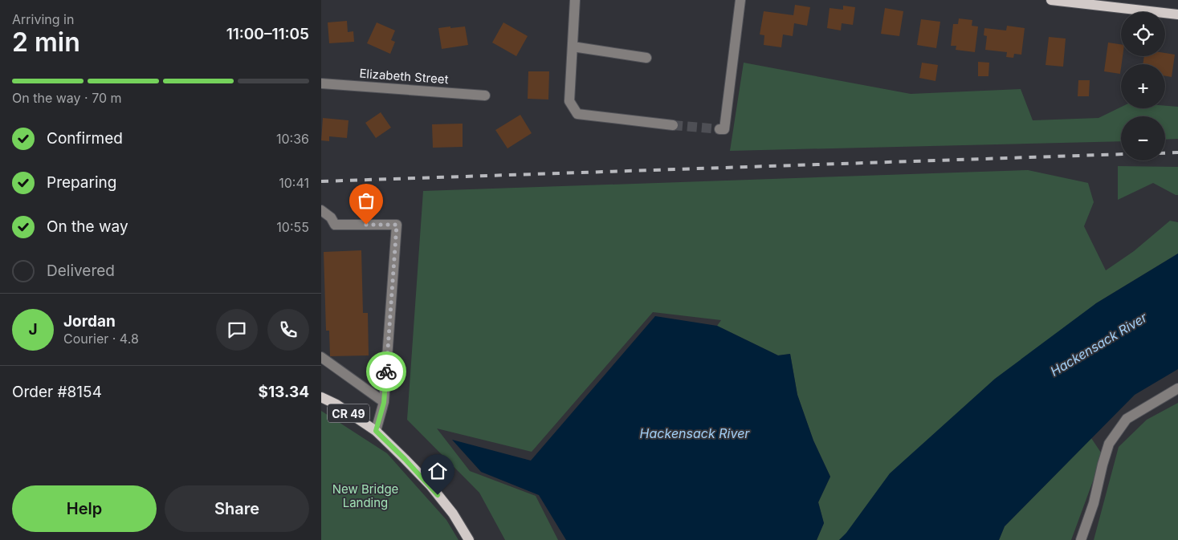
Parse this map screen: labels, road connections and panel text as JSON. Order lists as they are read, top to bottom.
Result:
{
  "streets": {
    "main road": ["CR 49"],
    "street": ["Elizabeth Street"]
  },
  "water": ["Hackensack River"],
  "parks": ["New Bridge Landing"],
  "page": {
    "heading": ["2 min", "Arriving in", "11:00–11:05"],
    "panel": [
      "Jordan",
      "Courier · 4.8",
      "Order #8154",
      "$13.34"
    ],
    "map_buttons": ["+", "−"],
    "bar": "On the way · 70 m",
    "list": [
      ["Confirmed", "10:36"],
      ["Preparing", "10:41"],
      ["On the way", "10:55"],
      "Delivered"
    ],
    "round": "J",
    "buttons": ["Help", "Share"]
  }
}
